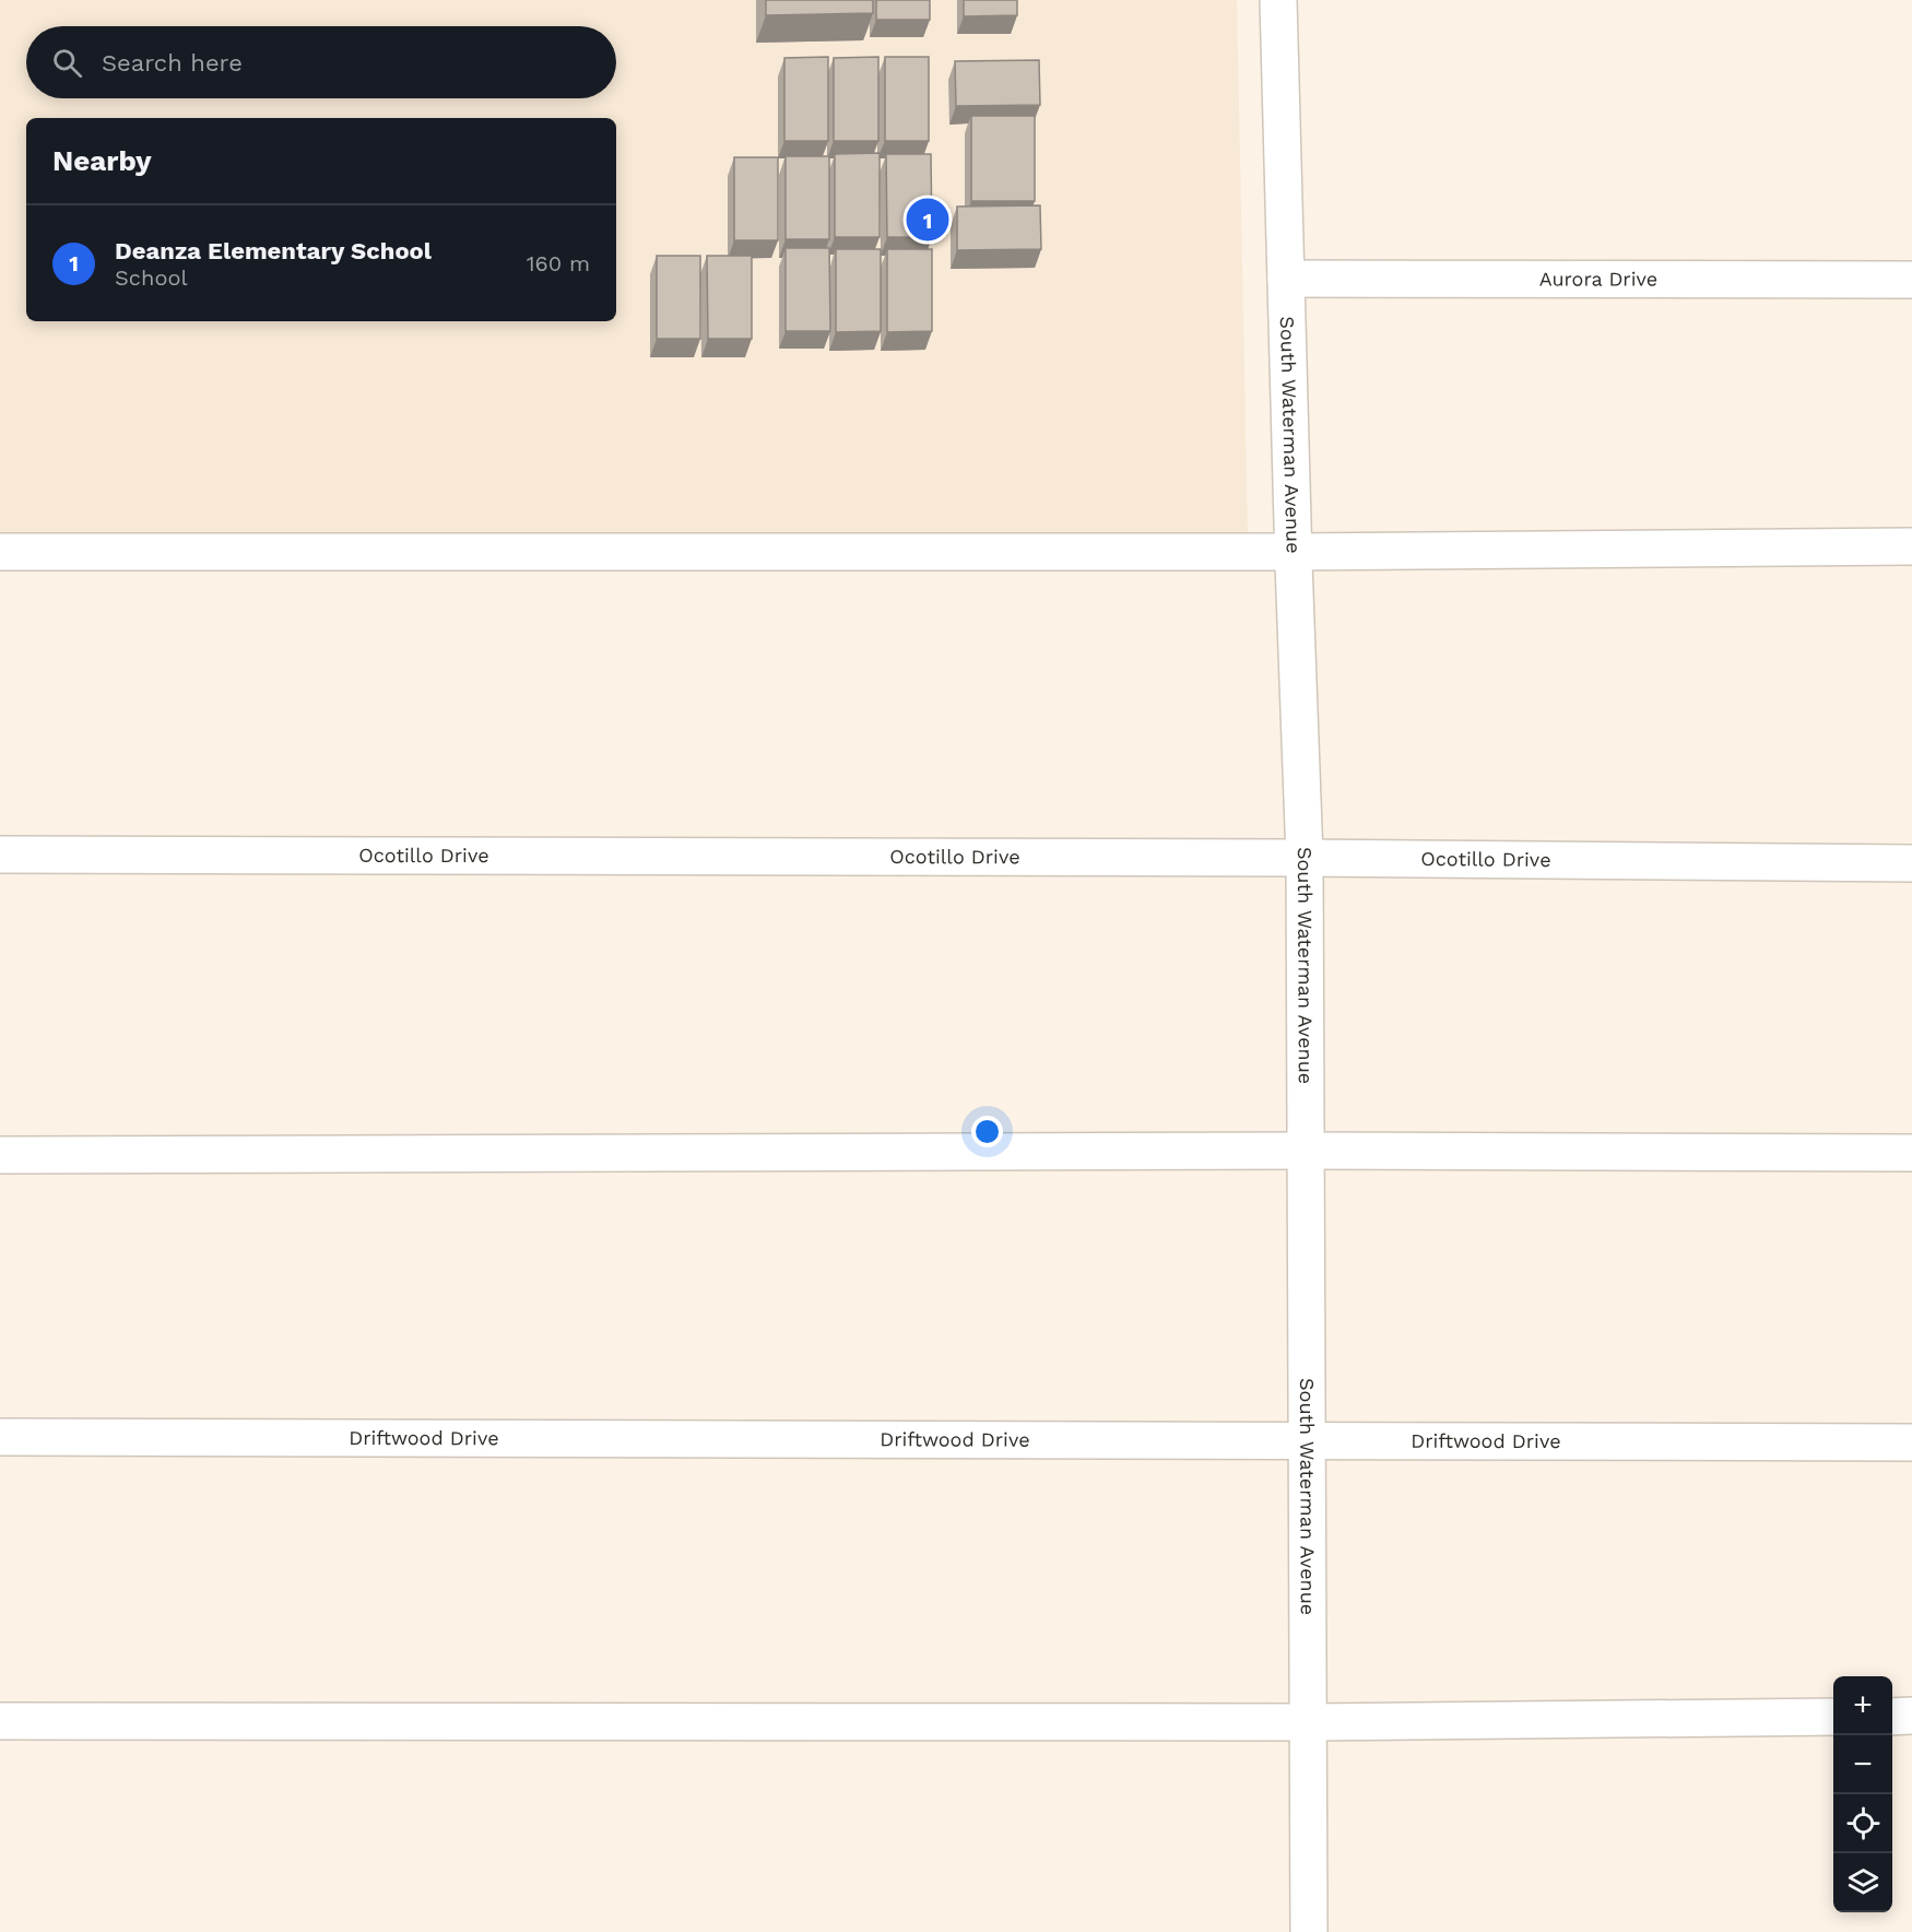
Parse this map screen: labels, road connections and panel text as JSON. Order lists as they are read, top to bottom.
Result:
{
  "streets": {
    "street": [
      "Aurora Drive",
      "South Waterman Avenue",
      "Ocotillo Drive",
      "Driftwood Drive"
    ]
  },
  "crossings": [
    ["Aurora Drive", "South Waterman Avenue"],
    ["South Waterman Avenue", "Ocotillo Drive"],
    ["South Waterman Avenue", "Driftwood Drive"]
  ],
  "page": {
    "search": "Search here",
    "heading": "Nearby",
    "pins": "1",
    "list": [
      {
        "mark": "1",
        "name": "Deanza Elementary School",
        "note": "School",
        "value": "160 m"
      }
    ],
    "map_buttons": ["+", "−"]
  }
}
